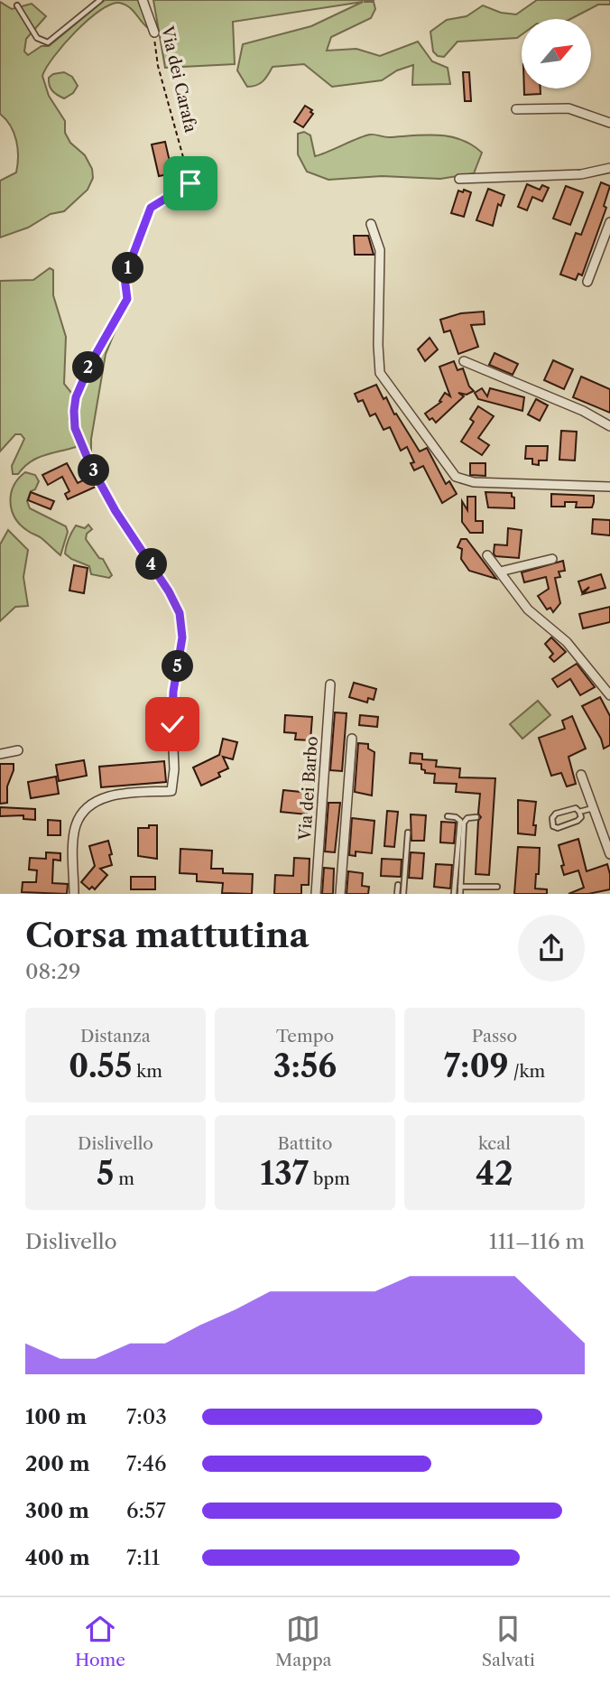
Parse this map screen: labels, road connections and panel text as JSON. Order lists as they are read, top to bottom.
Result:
{
  "streets": {
    "street": ["Via dei Carafa", "Via dei Barbo"]
  },
  "north": "top right",
  "page": {
    "pins": [
      "1",
      "2",
      "3",
      "4",
      "5"
    ],
    "heading": ["Corsa mattutina", "08:29"],
    "stats": [
      ["Distanza", "0.55 km"],
      ["Tempo", "3:56"],
      ["Passo", "7:09 /km"],
      ["Dislivello", "5 m"],
      ["Battito", "137 bpm"],
      ["kcal", "42"]
    ],
    "chart": ["Dislivello", "111–116 m"],
    "list": [
      {
        "name": "100 m",
        "note": "7:03"
      },
      {
        "name": "200 m",
        "note": "7:46"
      },
      {
        "name": "300 m",
        "note": "6:57"
      },
      {
        "name": "400 m",
        "note": "7:11"
      }
    ],
    "tabs": ["Home", "Mappa", "Salvati"]
  }
}
